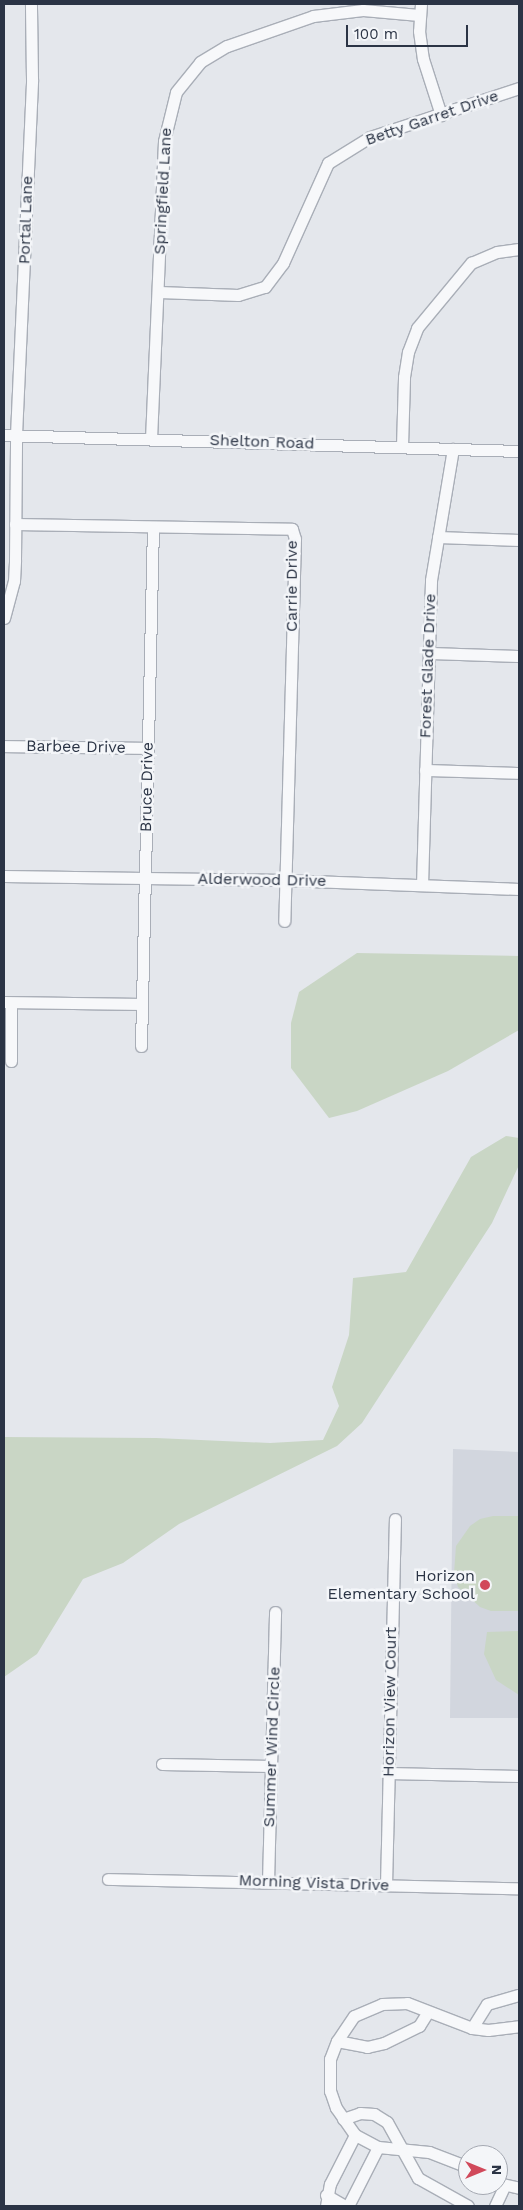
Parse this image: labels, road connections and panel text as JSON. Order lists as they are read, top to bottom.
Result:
{
  "streets": {
    "street": [
      "Betty Garret Drive",
      "Springfield Lane",
      "Portal Lane",
      "Shelton Road",
      "Carrie Drive",
      "Forest Glade Drive",
      "Barbee Drive",
      "Bruce Drive",
      "Alderwood Drive",
      "Horizon View Court",
      "Summer Wind Circle",
      "Morning Vista Drive"
    ]
  },
  "crossings": [
    ["Betty Garret Drive", "Springfield Lane"],
    ["Springfield Lane", "Shelton Road"],
    ["Portal Lane", "Shelton Road"],
    ["Portal Lane", "Carrie Drive"],
    ["Shelton Road", "Forest Glade Drive"],
    ["Carrie Drive", "Bruce Drive"],
    ["Carrie Drive", "Alderwood Drive"],
    ["Forest Glade Drive", "Alderwood Drive"],
    ["Barbee Drive", "Bruce Drive"],
    ["Bruce Drive", "Alderwood Drive"],
    ["Horizon View Court", "Morning Vista Drive"],
    ["Summer Wind Circle", "Morning Vista Drive"]
  ],
  "places": ["Horizon Elementary School"],
  "scale_bar": "100 m",
  "north": "right"
}
